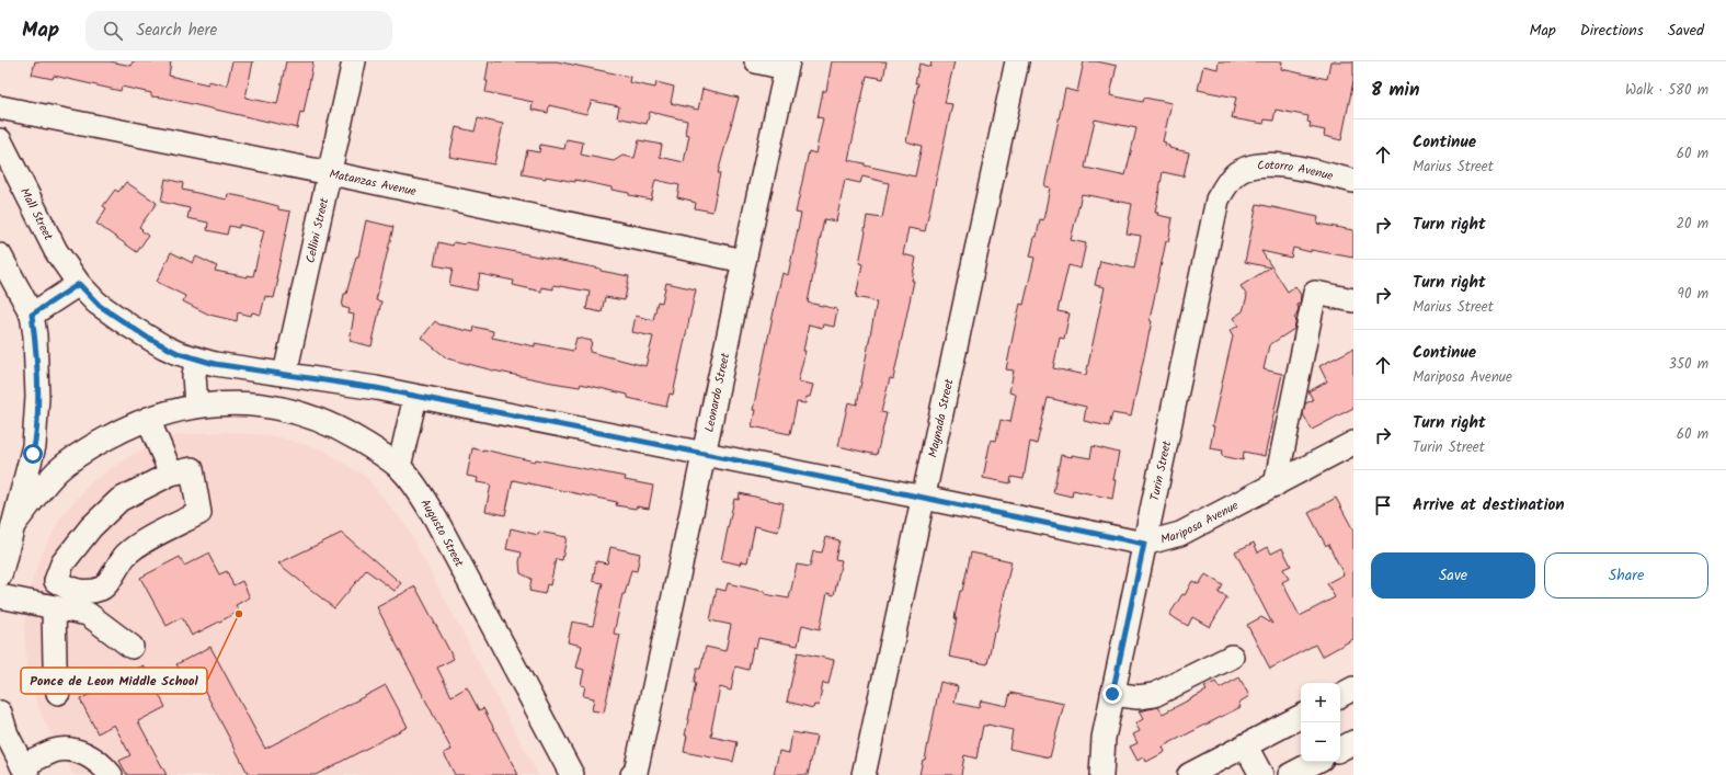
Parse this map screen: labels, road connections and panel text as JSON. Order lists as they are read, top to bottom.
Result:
{
  "streets": {
    "street": [
      "Cotorro Avenue",
      "Matanzas Avenue",
      "Mall Street",
      "Cellini Street",
      "Leonardo Street",
      "Maynada Street",
      "Turin Street",
      "Mariposa Avenue",
      "Augusto Street"
    ]
  },
  "crossings": [
    ["Cotorro Avenue", "Turin Street"],
    ["Matanzas Avenue", "Cellini Street"],
    ["Matanzas Avenue", "Leonardo Street"],
    ["Mall Street", "Mariposa Avenue"],
    ["Cellini Street", "Mariposa Avenue"],
    ["Leonardo Street", "Mariposa Avenue"],
    ["Maynada Street", "Mariposa Avenue"],
    ["Turin Street", "Mariposa Avenue"]
  ],
  "places": ["Ponce de Leon Middle School"],
  "page": {
    "header": "Map",
    "search": "Search here",
    "nav": ["Map", "Directions", "Saved"],
    "heading": ["8 min", "Walk · 580 m"],
    "list": [
      ["Continue", "Marius Street", "60 m"],
      ["Turn right", "20 m"],
      ["Turn right", "Marius Street", "90 m"],
      ["Continue", "Mariposa Avenue", "350 m"],
      ["Turn right", "Turin Street", "60 m"],
      "Arrive at destination"
    ],
    "buttons": ["Save", "Share"],
    "map_buttons": ["+", "−"]
  }
}
